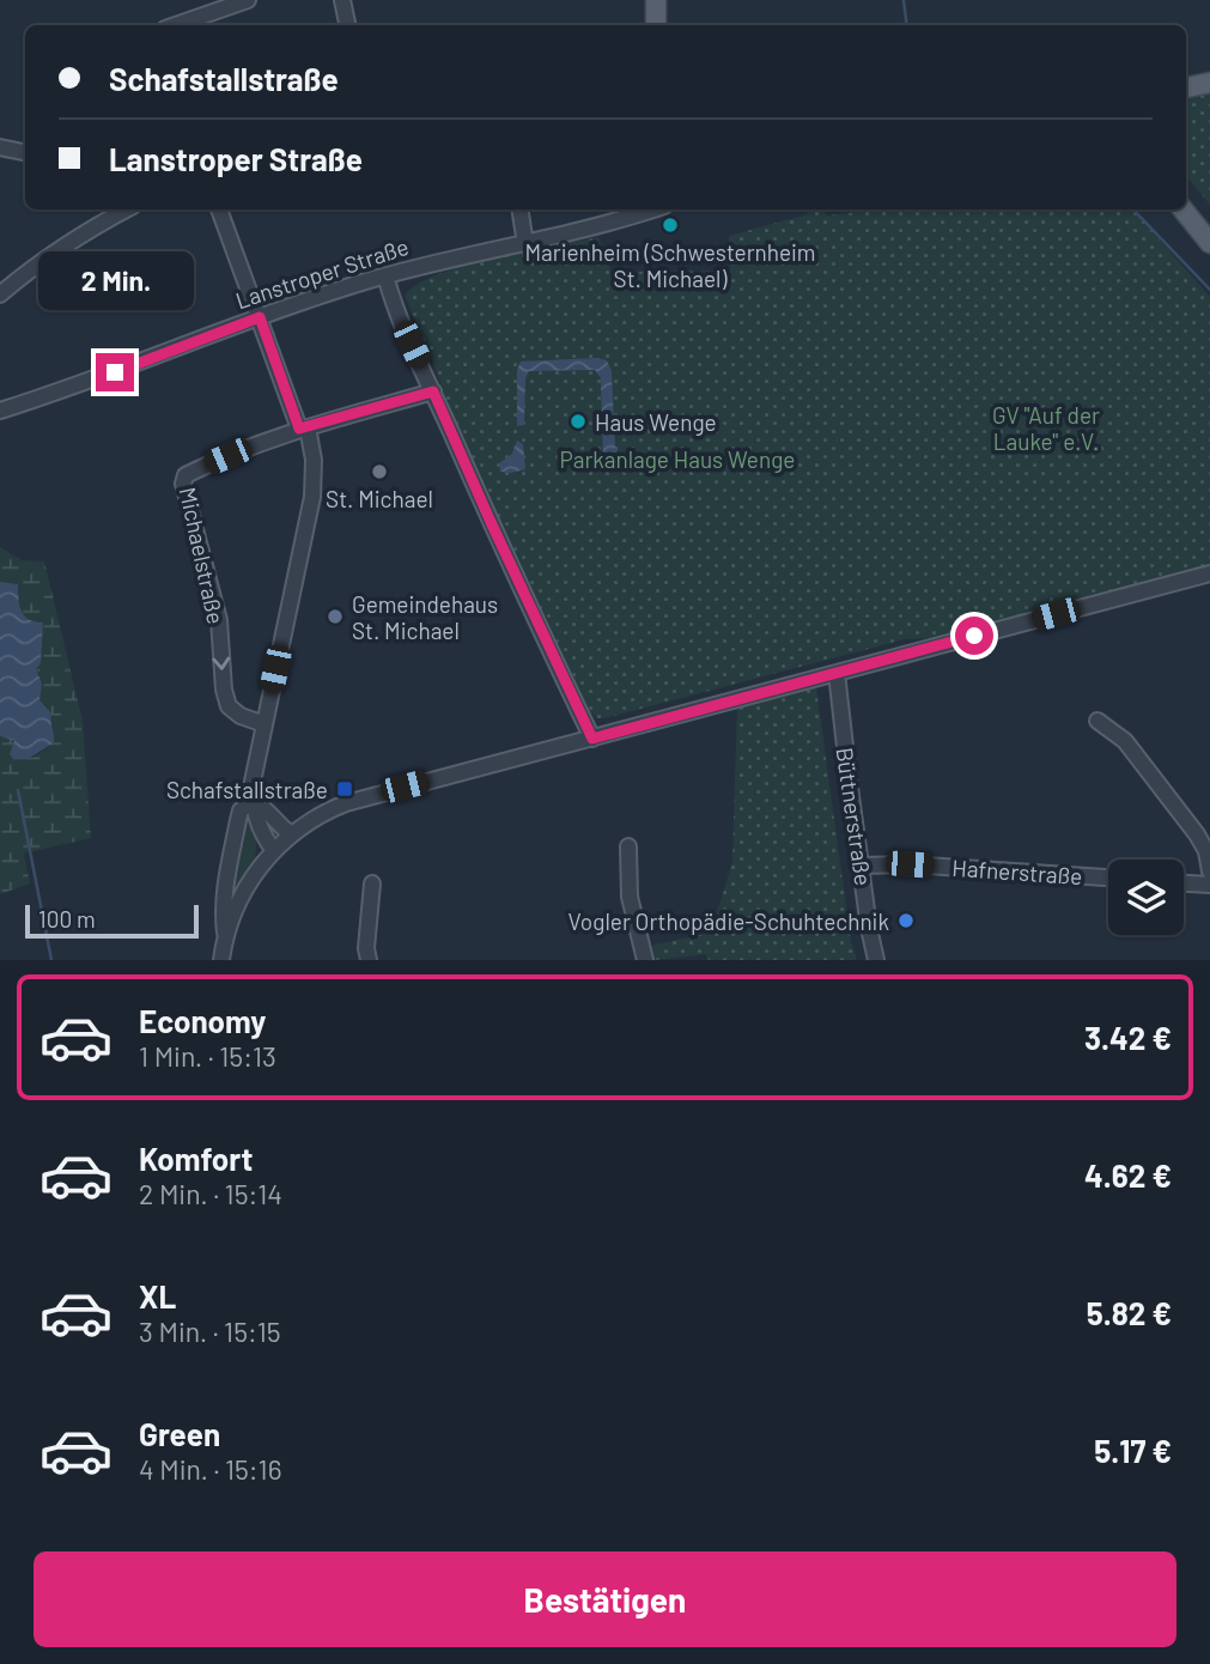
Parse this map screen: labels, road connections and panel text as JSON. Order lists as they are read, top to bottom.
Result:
{
  "streets": {
    "street": [
      "Lanstroper Straße",
      "Michaelstraße",
      "Büttnerstraße",
      "Hafnerstraße"
    ]
  },
  "crossings": [
    ["Büttnerstraße", "Hafnerstraße"]
  ],
  "parks": ["GV \"Auf der Lauke\" e.V.", "Parkanlage Haus Wenge"],
  "places": {
    "other": [
      "Marienheim (Schwesternheim St. Michael)",
      "Haus Wenge",
      "St. Michael",
      "Gemeindehaus St. Michael",
      "Vogler Orthopädie-Schuhtechnik"
    ],
    "transit": ["Schafstallstraße"]
  },
  "scale_bar": "100 m",
  "page": {
    "banner": ["Schafstallstraße", "Lanstroper Straße"],
    "bubble": "2 Min.",
    "scale": "100 m",
    "list": [
      {
        "name": "Economy",
        "note": "1 Min. · 15:13",
        "value": "3.42 €"
      },
      {
        "name": "Komfort",
        "note": "2 Min. · 15:14",
        "value": "4.62 €"
      },
      {
        "name": "XL",
        "note": "3 Min. · 15:15",
        "value": "5.82 €"
      },
      {
        "name": "Green",
        "note": "4 Min. · 15:16",
        "value": "5.17 €"
      }
    ],
    "buttons": "Bestätigen"
  }
}
